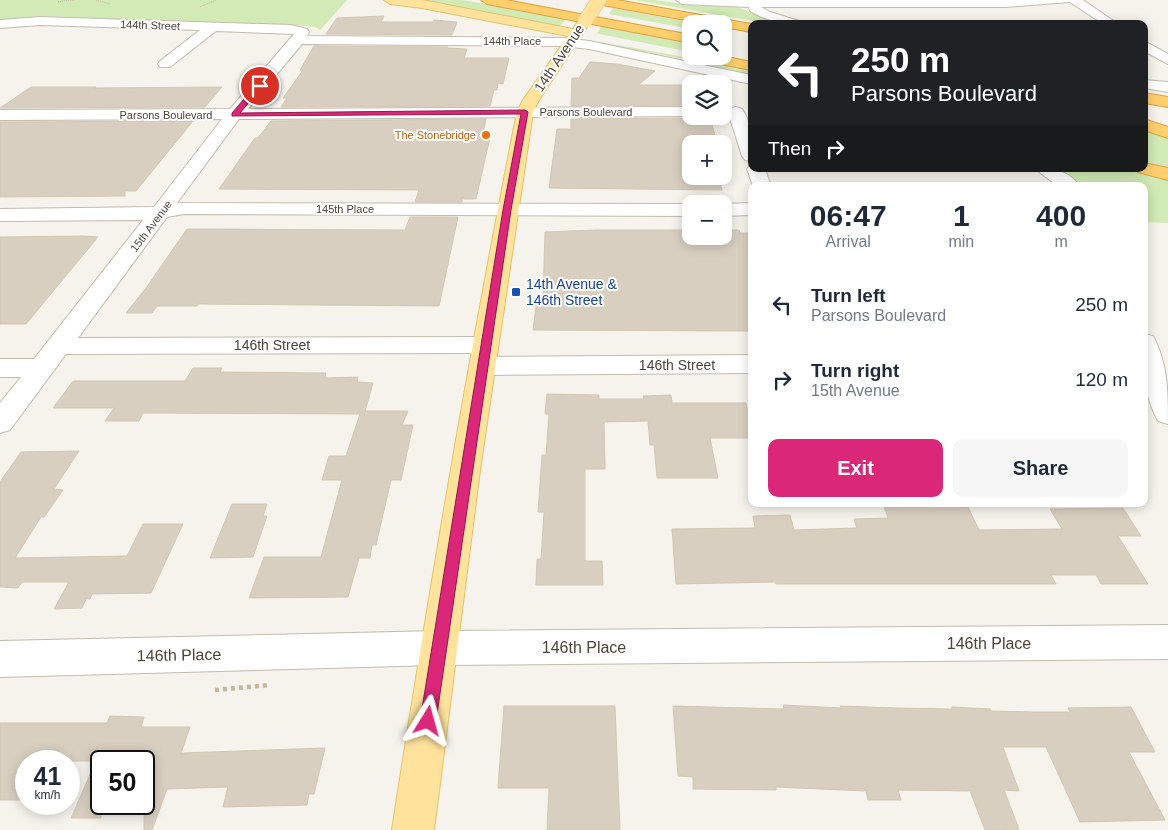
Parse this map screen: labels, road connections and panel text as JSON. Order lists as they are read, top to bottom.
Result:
{
  "streets": {
    "main road": ["14th Avenue"],
    "street": [
      "144th Street",
      "144th Place",
      "Parsons Boulevard",
      "145th Place",
      "15th Avenue",
      "146th Street",
      "146th Place"
    ]
  },
  "crossings": [
    ["144th Street", "144th Place"],
    ["144th Street", "15th Avenue"],
    ["144th Place", "14th Avenue"],
    ["144th Place", "15th Avenue"],
    ["14th Avenue", "Parsons Boulevard"],
    ["14th Avenue", "145th Place"],
    ["14th Avenue", "146th Street"],
    ["14th Avenue", "146th Place"],
    ["Parsons Boulevard", "15th Avenue"],
    ["145th Place", "15th Avenue"],
    ["15th Avenue", "146th Street"]
  ],
  "places": {
    "other": ["The Stonebridge"],
    "transit": ["14th Avenue & 146th Street"]
  },
  "page": {
    "map_buttons": ["+", "−"],
    "turn": ["250 m", "Parsons Boulevard"],
    "then": "Then",
    "eta": [
      "06:47",
      "Arrival",
      "1",
      "min",
      "400",
      "m"
    ],
    "list": [
      {
        "name": "Turn left",
        "note": "Parsons Boulevard",
        "value": "250 m"
      },
      {
        "name": "Turn right",
        "note": "15th Avenue",
        "value": "120 m"
      }
    ],
    "buttons": ["Exit", "Share"],
    "speed": "41 km/h",
    "limit": "50"
  }
}
